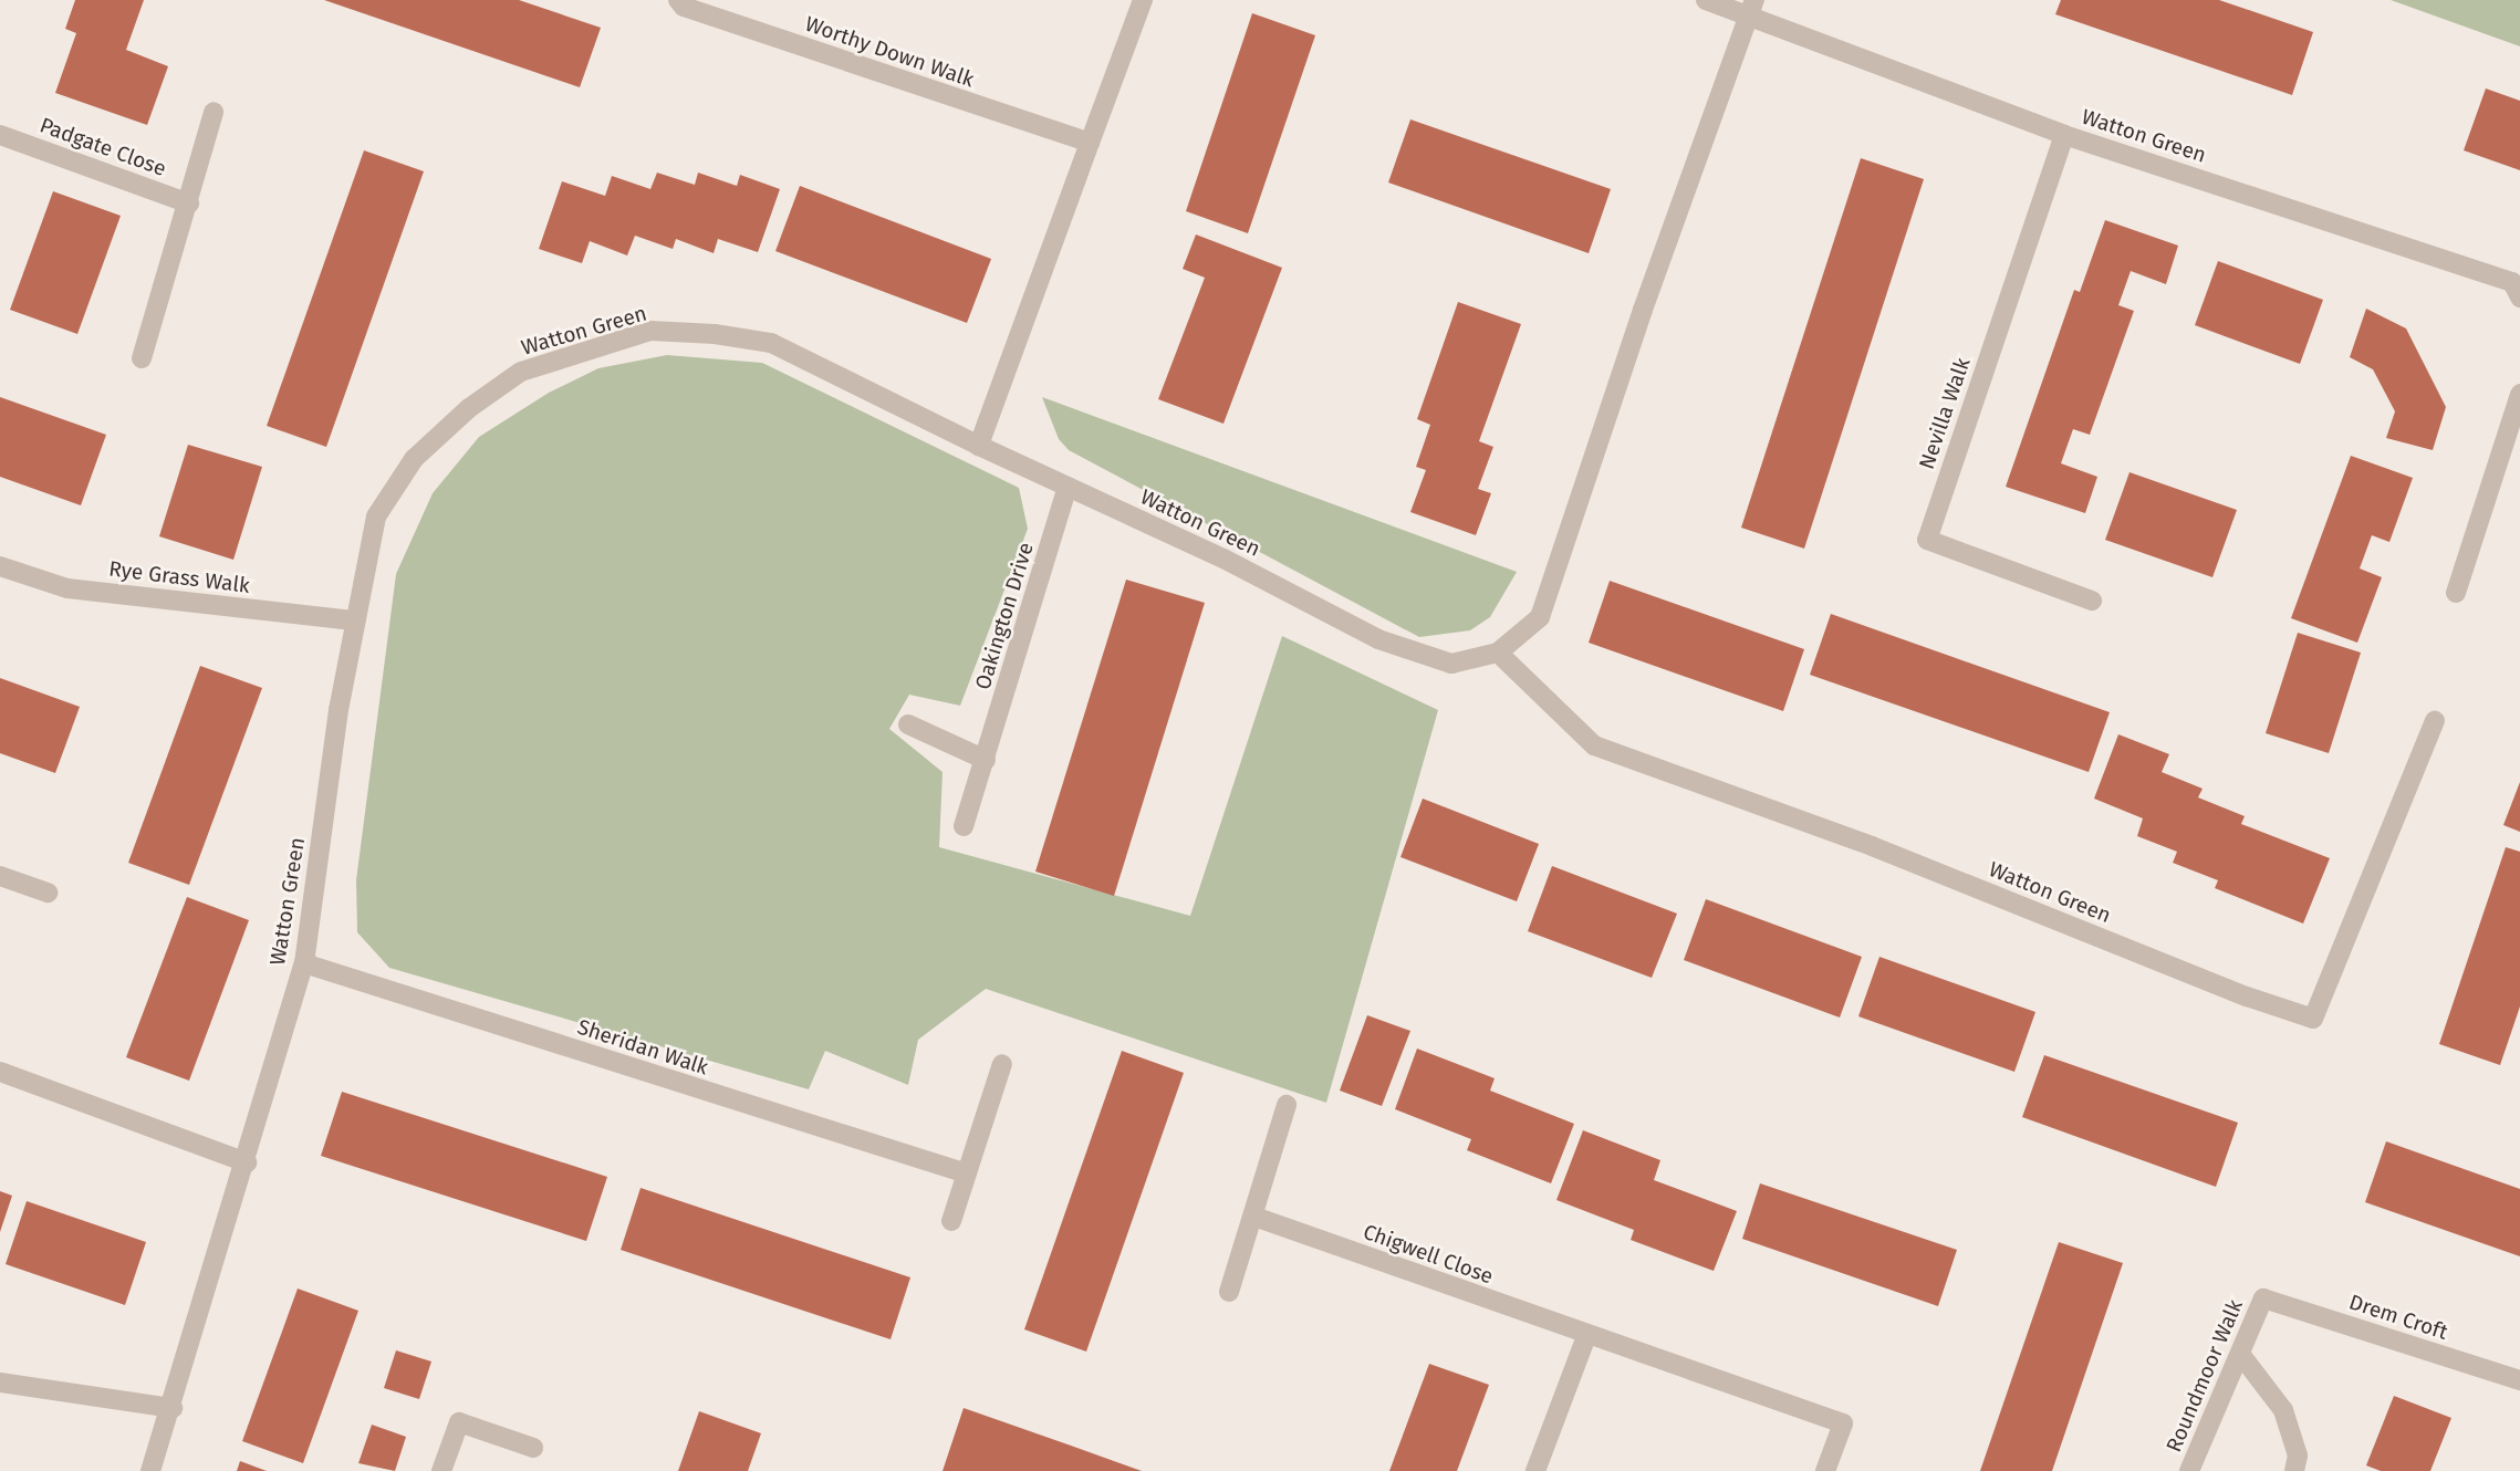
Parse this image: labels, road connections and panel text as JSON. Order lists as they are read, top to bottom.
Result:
{
  "streets": {
    "street": [
      "Worthy Down Walk",
      "Watton Green",
      "Padgate Close",
      "Nevilla Walk",
      "Rye Grass Walk",
      "Oakington Drive",
      "Sheridan Walk",
      "Chigwell Close",
      "Drem Croft",
      "Roundmoor Walk"
    ]
  },
  "crossings": [
    ["Watton Green", "Nevilla Walk"],
    ["Watton Green", "Rye Grass Walk"],
    ["Watton Green", "Oakington Drive"],
    ["Watton Green", "Sheridan Walk"],
    ["Drem Croft", "Roundmoor Walk"]
  ]
}
